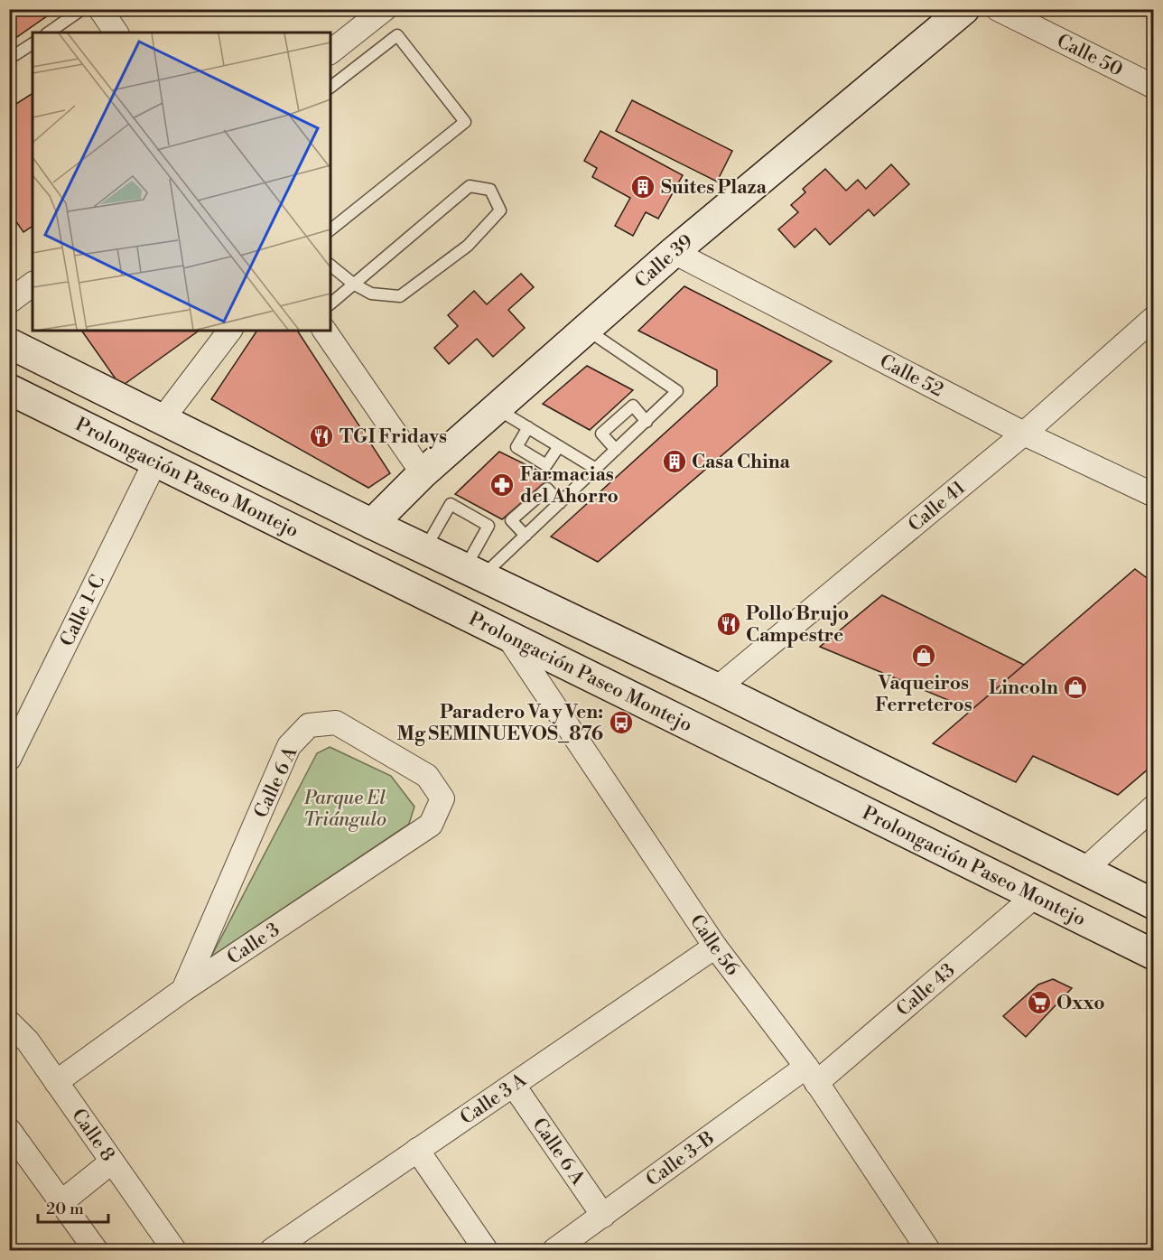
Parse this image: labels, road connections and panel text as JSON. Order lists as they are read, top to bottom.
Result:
{
  "streets": {
    "main road": ["Calle 39", "Prolongación Paseo Montejo"],
    "street": [
      "Calle 50",
      "Calle 52",
      "Calle 41",
      "Calle 1-C",
      "Calle 6 A",
      "Calle 3",
      "Calle 56",
      "Calle 43",
      "Calle 3 A",
      "Calle 8",
      "Calle 3-B"
    ]
  },
  "crossings": [
    ["Calle 39", "Calle 52"],
    ["Calle 52", "Calle 41"],
    ["Prolongación Paseo Montejo", "Calle 1-C"],
    ["Prolongación Paseo Montejo", "Calle 56"],
    ["Prolongación Paseo Montejo", "Calle 43"],
    ["Calle 6 A", "Calle 3"],
    ["Calle 6 A", "Calle 3 A"],
    ["Calle 6 A", "Calle 3-B"],
    ["Calle 3", "Calle 8"],
    ["Calle 56", "Calle 43"],
    ["Calle 56", "Calle 3 A"],
    ["Calle 56", "Calle 3-B"],
    ["Calle 43", "Calle 3-B"]
  ],
  "parks": ["Parque El Triángulo"],
  "places": {
    "building": ["Suites Plaza", "Casa China"],
    "restaurant": ["TGI Fridays", "Pollo Brujo Campestre"],
    "pharmacy": ["Farmacias del Ahorro"],
    "shop": ["Vaqueiros Ferreteros", "Lincoln"],
    "bus stop": ["Paradero Va y Ven: Mg SEMINUEVOS_876"],
    "supermarket": ["Oxxo"]
  },
  "scale_bar": "20 m"
}
